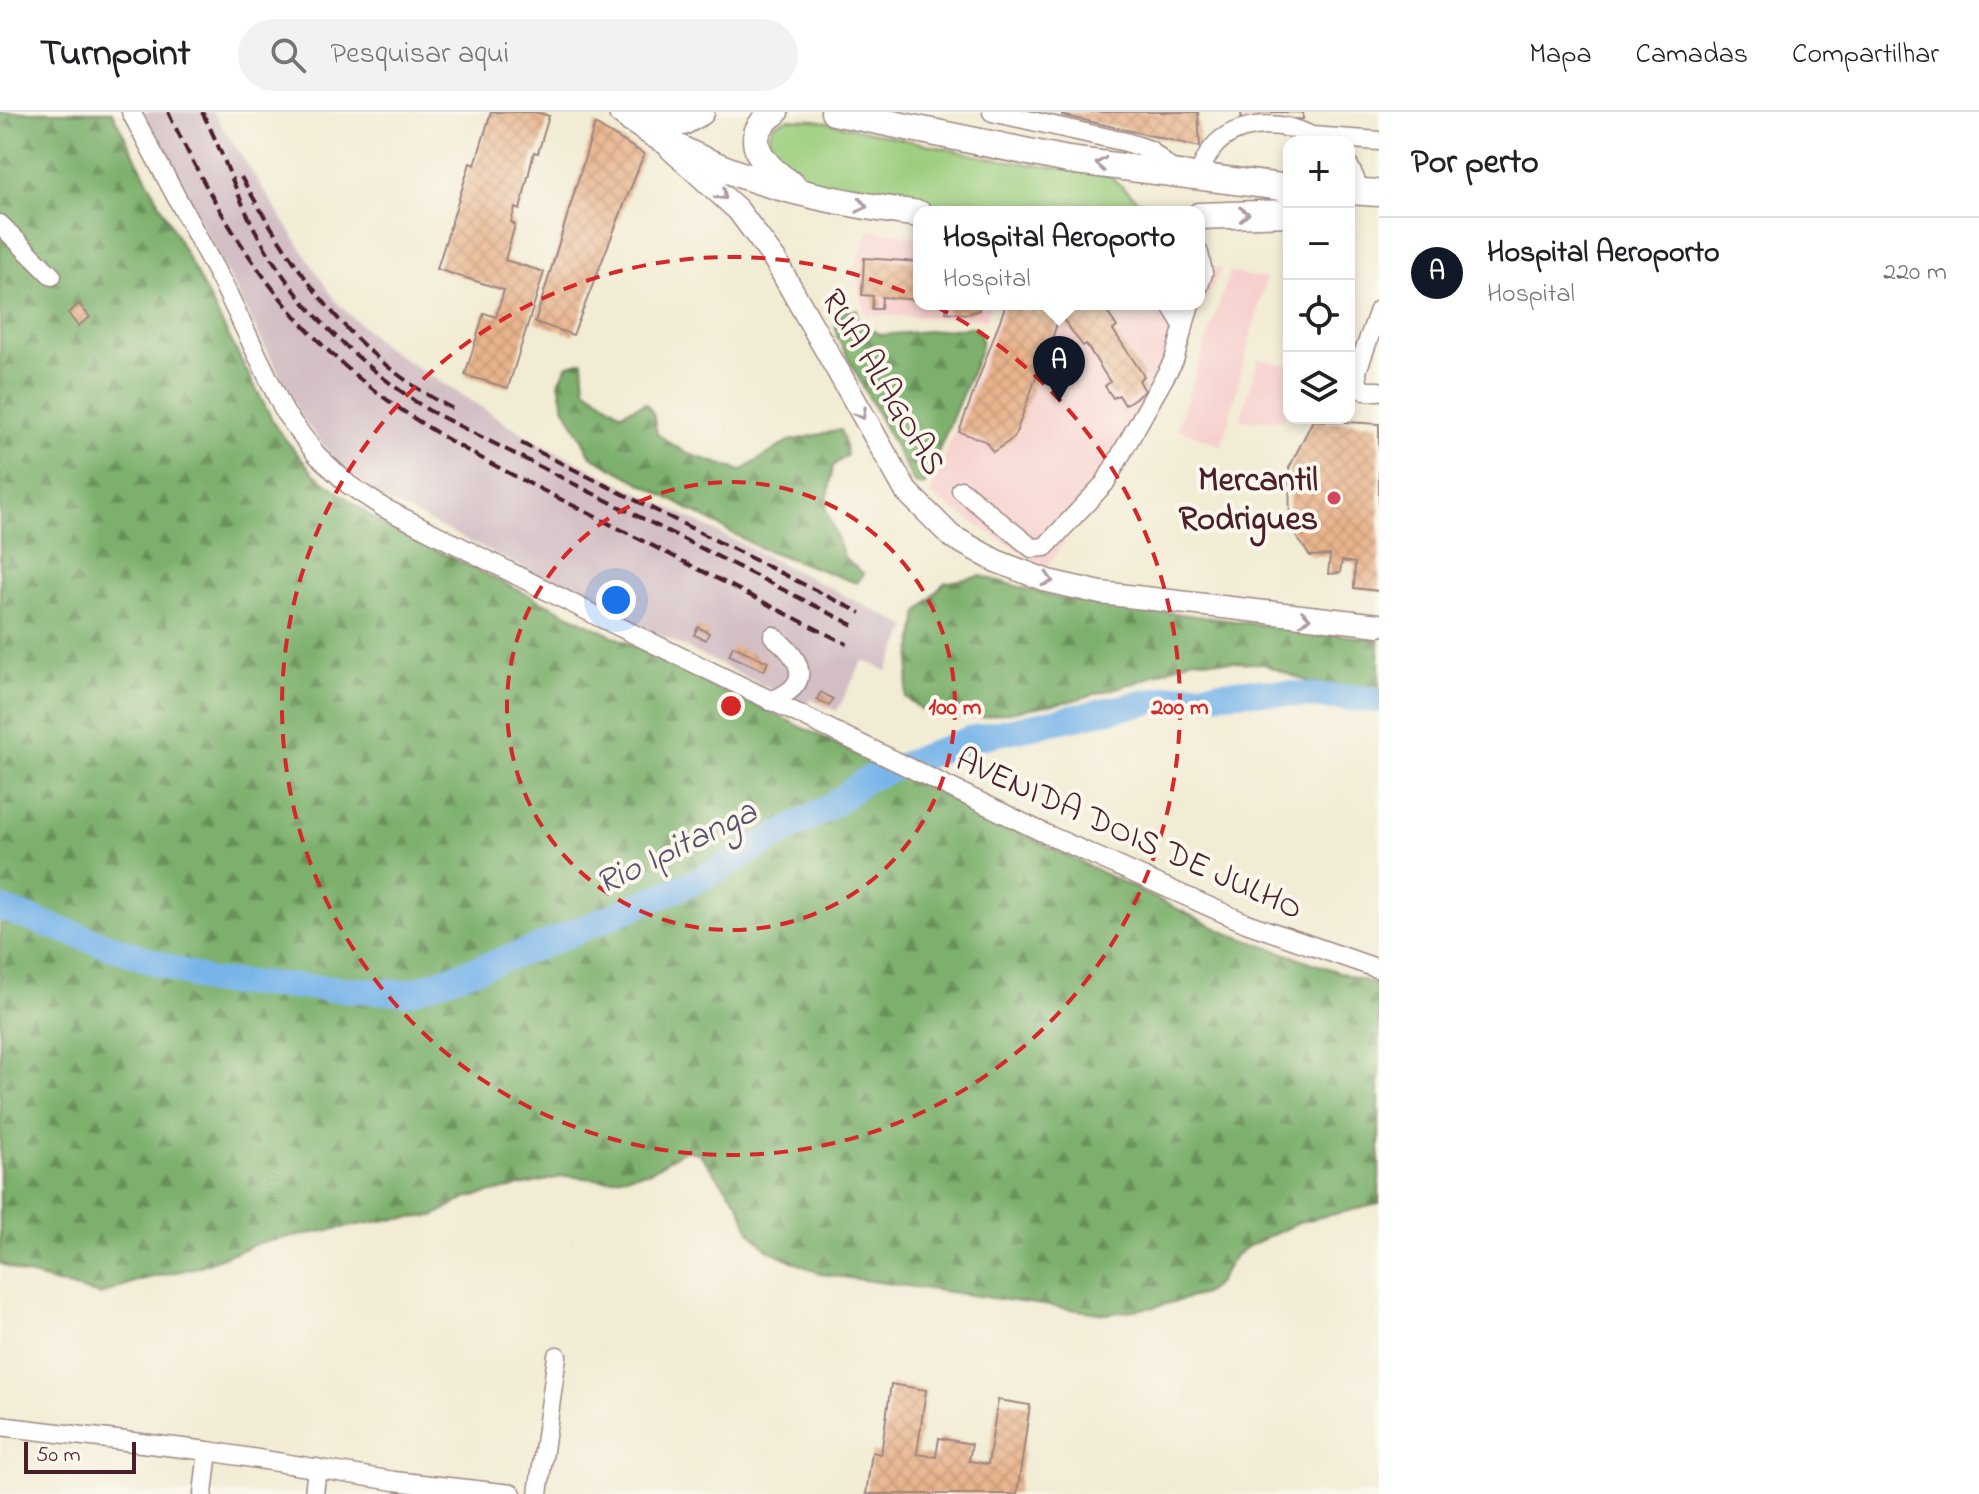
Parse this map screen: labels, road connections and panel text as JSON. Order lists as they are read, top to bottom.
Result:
{
  "streets": {
    "main road": ["RUA ALAGOAS"],
    "street": ["AVENIDA DOIS DE JULHO"]
  },
  "one_way": ["RUA ALAGOAS"],
  "water": ["Rio Ipitanga"],
  "places": ["Mercantil Rodrigues"],
  "scale_bar": "50 m",
  "page": {
    "header": "Turnpoint",
    "search": "Pesquisar aqui",
    "nav": ["Mapa", "Camadas", "Compartilhar"],
    "heading": "Por perto",
    "map_buttons": ["+", "−"],
    "popup": ["Hospital Aeroporto", "Hospital"],
    "list": [
      {
        "mark": "A",
        "name": "Hospital Aeroporto",
        "note": "Hospital",
        "value": "220 m"
      }
    ],
    "pins": "A",
    "scale": "50 m"
  },
  "rings": ["100 m", "200 m"]
}
